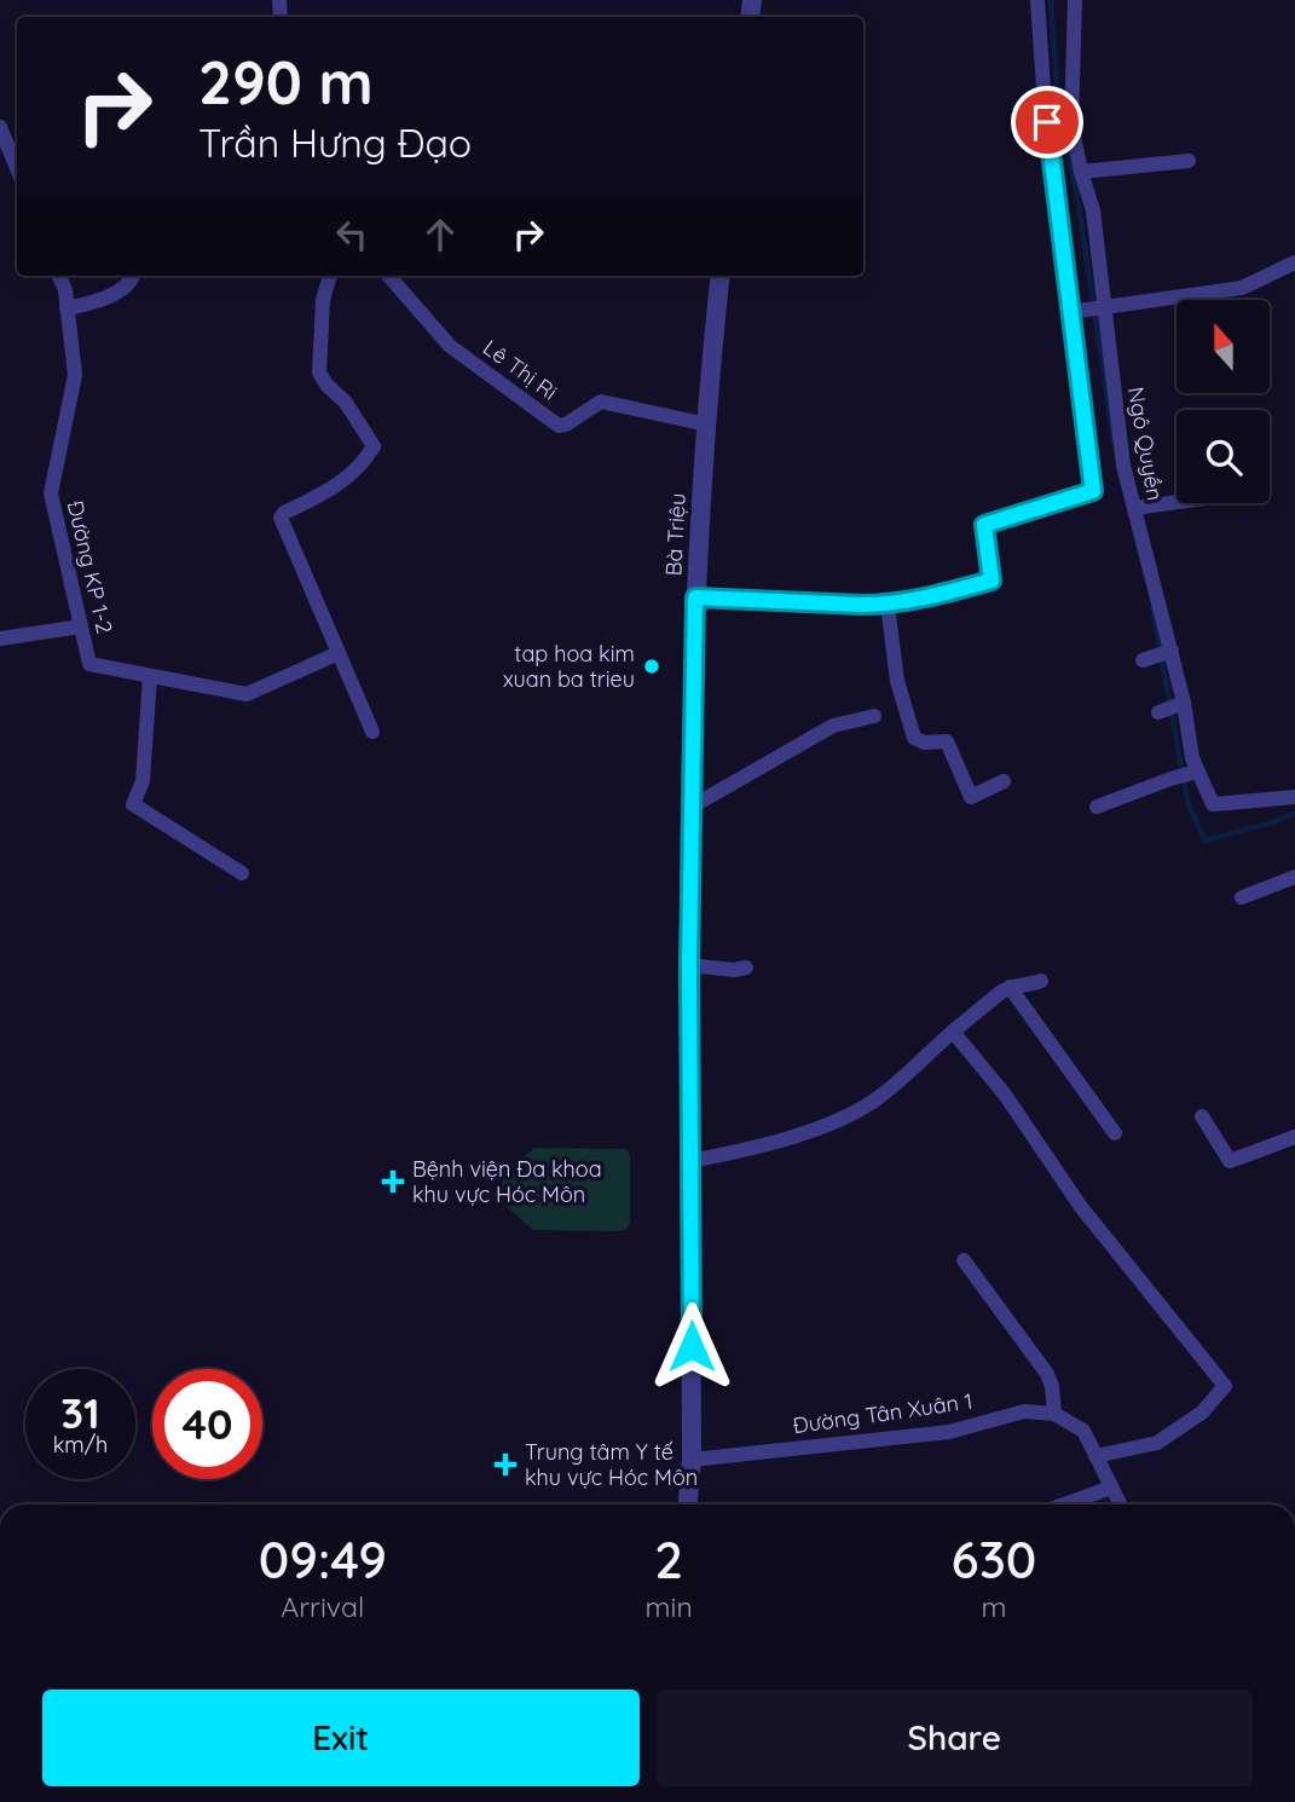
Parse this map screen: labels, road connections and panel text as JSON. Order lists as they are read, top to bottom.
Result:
{
  "streets": {
    "street": [
      "Lê Thị Ri",
      "Ngô Quyền",
      "Bà Triệu",
      "Đường KP 1-2",
      "Đường Tân Xuân 1"
    ]
  },
  "crossings": [
    ["Lê Thị Ri", "Bà Triệu"],
    ["Bà Triệu", "Đường Tân Xuân 1"]
  ],
  "places": {
    "other": ["tap hoa kim xuan ba trieu"],
    "health": ["Bệnh viện Đa khoa khu vực Hóc Môn", "Trung tâm Y tế khu vực Hóc Môn"]
  },
  "north": "top",
  "page": {
    "turn": ["290 m", "Trần Hưng Đạo"],
    "speed": "31 km/h",
    "limit": "40",
    "eta": [
      "09:49",
      "Arrival",
      "2",
      "min",
      "630",
      "m"
    ],
    "buttons": ["Exit", "Share"]
  }
}
